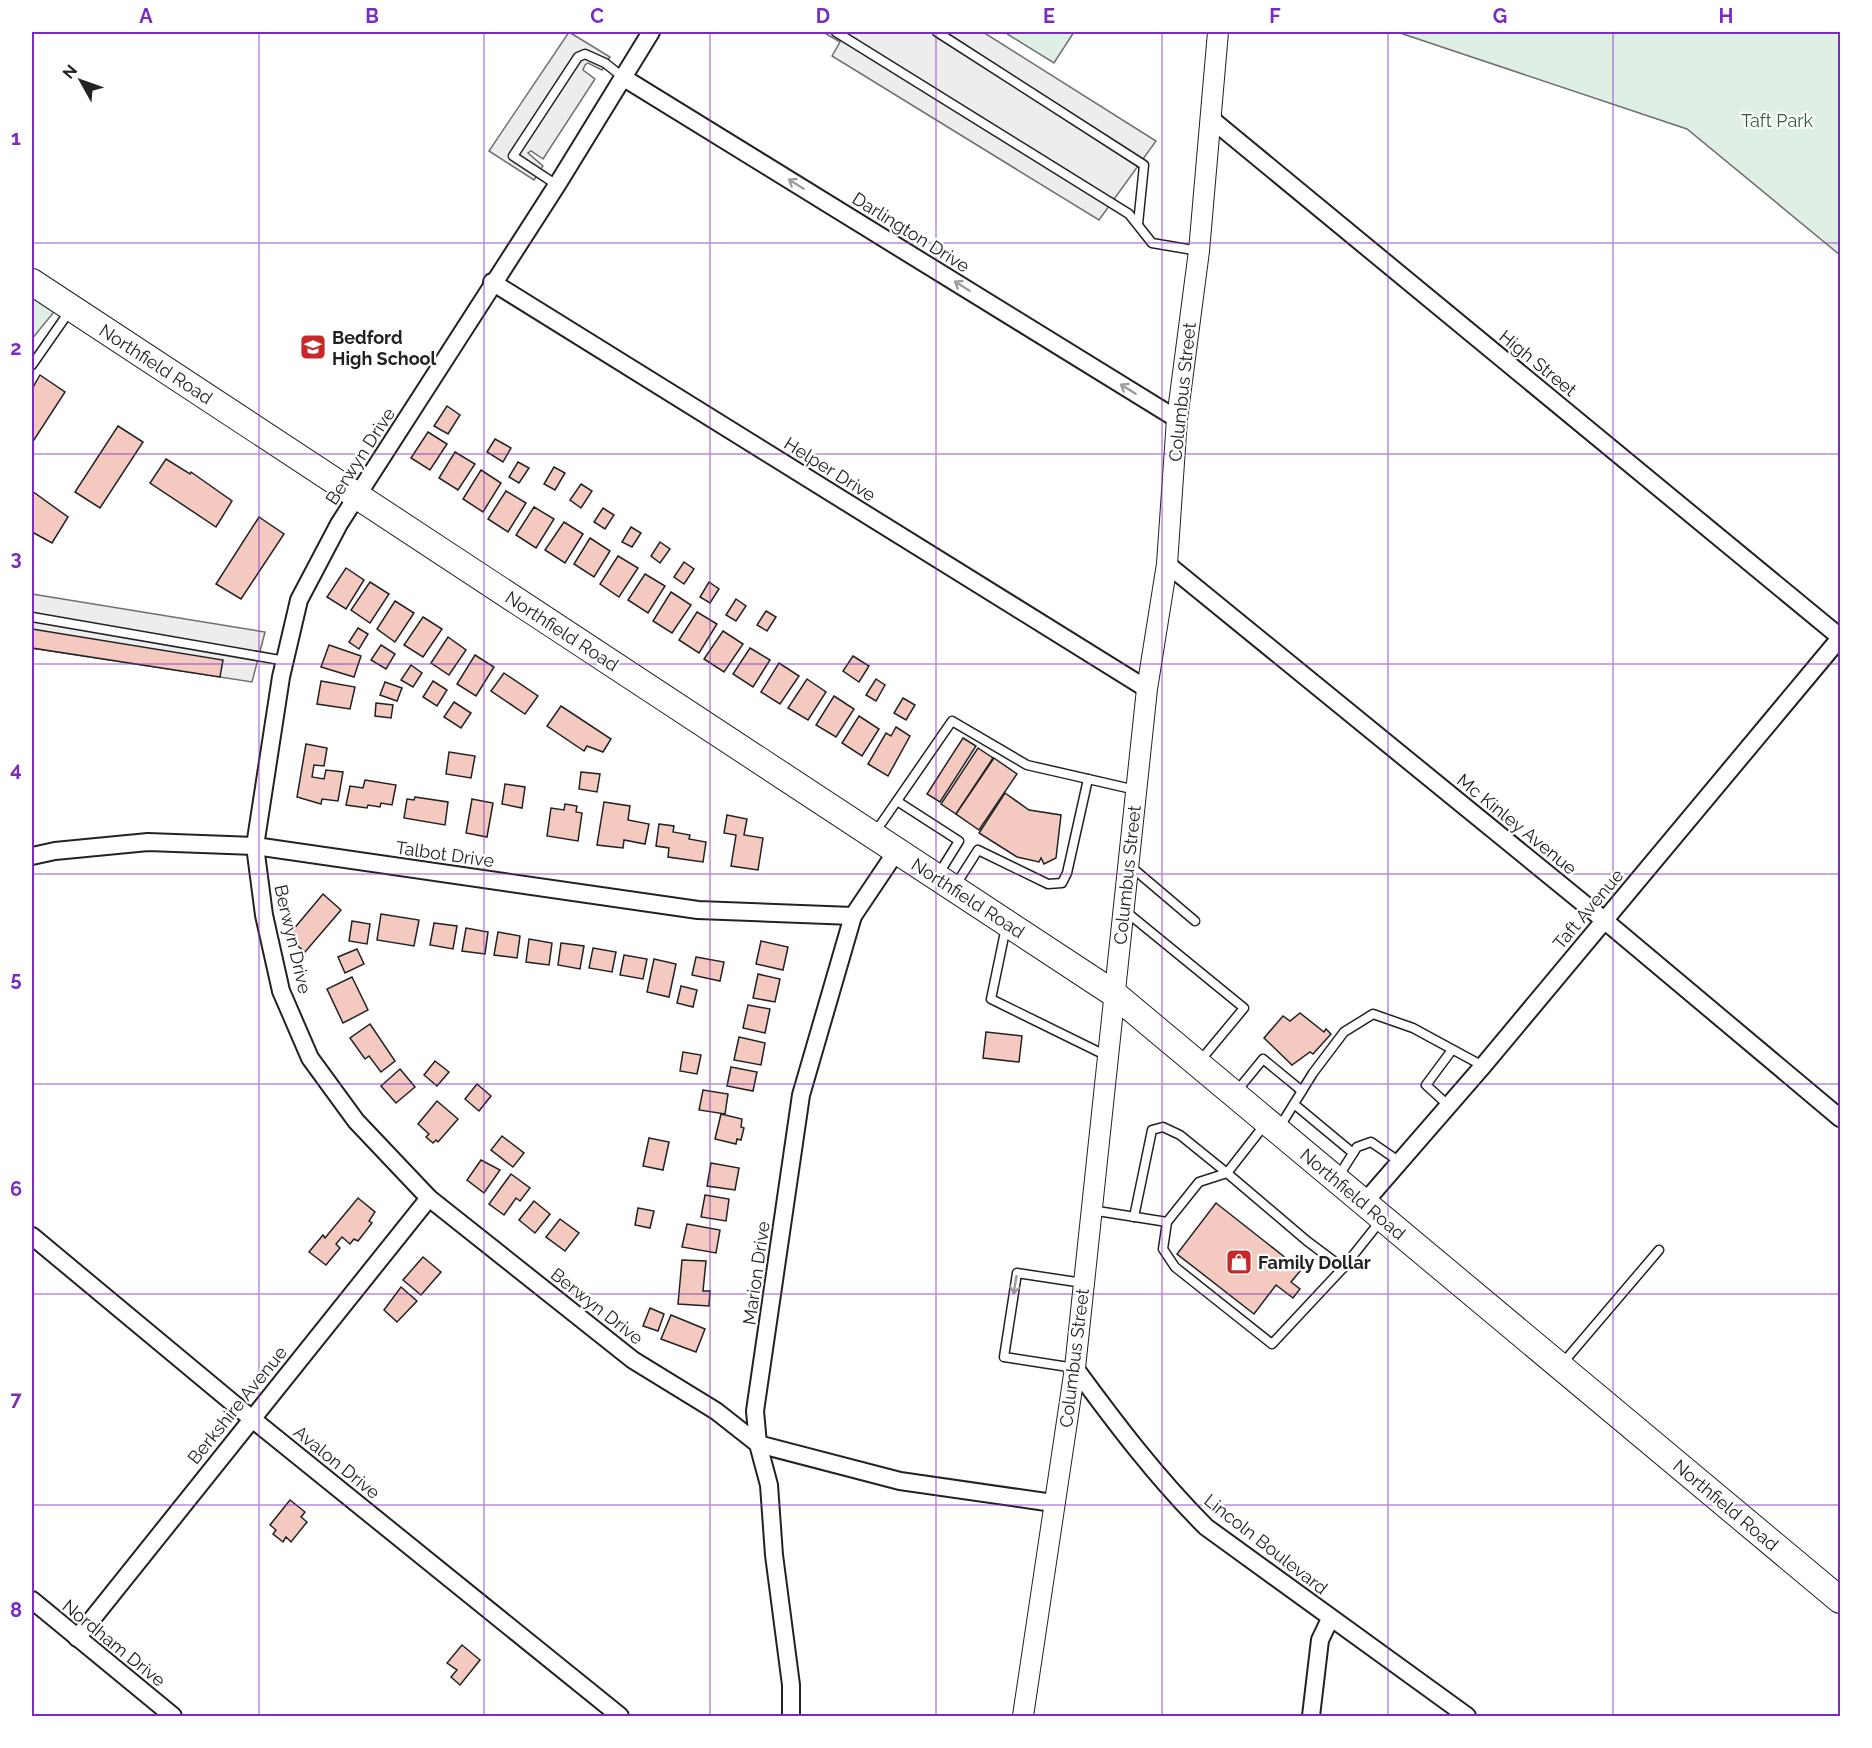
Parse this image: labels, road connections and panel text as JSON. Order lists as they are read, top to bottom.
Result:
{
  "streets": {
    "main road": ["Northfield Road"],
    "street": [
      "Darlington Drive",
      "High Street",
      "Columbus Street",
      "Berwyn Drive",
      "Helper Drive",
      "Mc Kinley Avenue",
      "Talbot Drive",
      "Taft Avenue",
      "Marion Drive",
      "Berkshire Avenue",
      "Avalon Drive",
      "Lincoln Boulevard",
      "Nordham Drive"
    ]
  },
  "crossings": [
    ["Darlington Drive", "Columbus Street"],
    ["Darlington Drive", "Berwyn Drive"],
    ["High Street", "Columbus Street"],
    ["High Street", "Taft Avenue"],
    ["Northfield Road", "Columbus Street"],
    ["Northfield Road", "Berwyn Drive"],
    ["Northfield Road", "Taft Avenue"],
    ["Northfield Road", "Marion Drive"],
    ["Columbus Street", "Berwyn Drive"],
    ["Columbus Street", "Helper Drive"],
    ["Columbus Street", "Mc Kinley Avenue"],
    ["Columbus Street", "Lincoln Boulevard"],
    ["Berwyn Drive", "Helper Drive"],
    ["Berwyn Drive", "Talbot Drive"],
    ["Berwyn Drive", "Marion Drive"],
    ["Berwyn Drive", "Berkshire Avenue"],
    ["Mc Kinley Avenue", "Taft Avenue"],
    ["Talbot Drive", "Marion Drive"],
    ["Berkshire Avenue", "Avalon Drive"],
    ["Berkshire Avenue", "Nordham Drive"]
  ],
  "one_way": ["Darlington Drive"],
  "parks": ["Taft Park"],
  "places": {
    "school or university": ["Bedford High School"],
    "shop": ["Family Dollar"]
  },
  "north": "top left",
  "grid": {
    "columns": [
      "A",
      "B",
      "C",
      "D",
      "E",
      "F",
      "G",
      "H"
    ],
    "rows": [
      "1",
      "2",
      "3",
      "4",
      "5",
      "6",
      "7",
      "8"
    ]
  }
}
